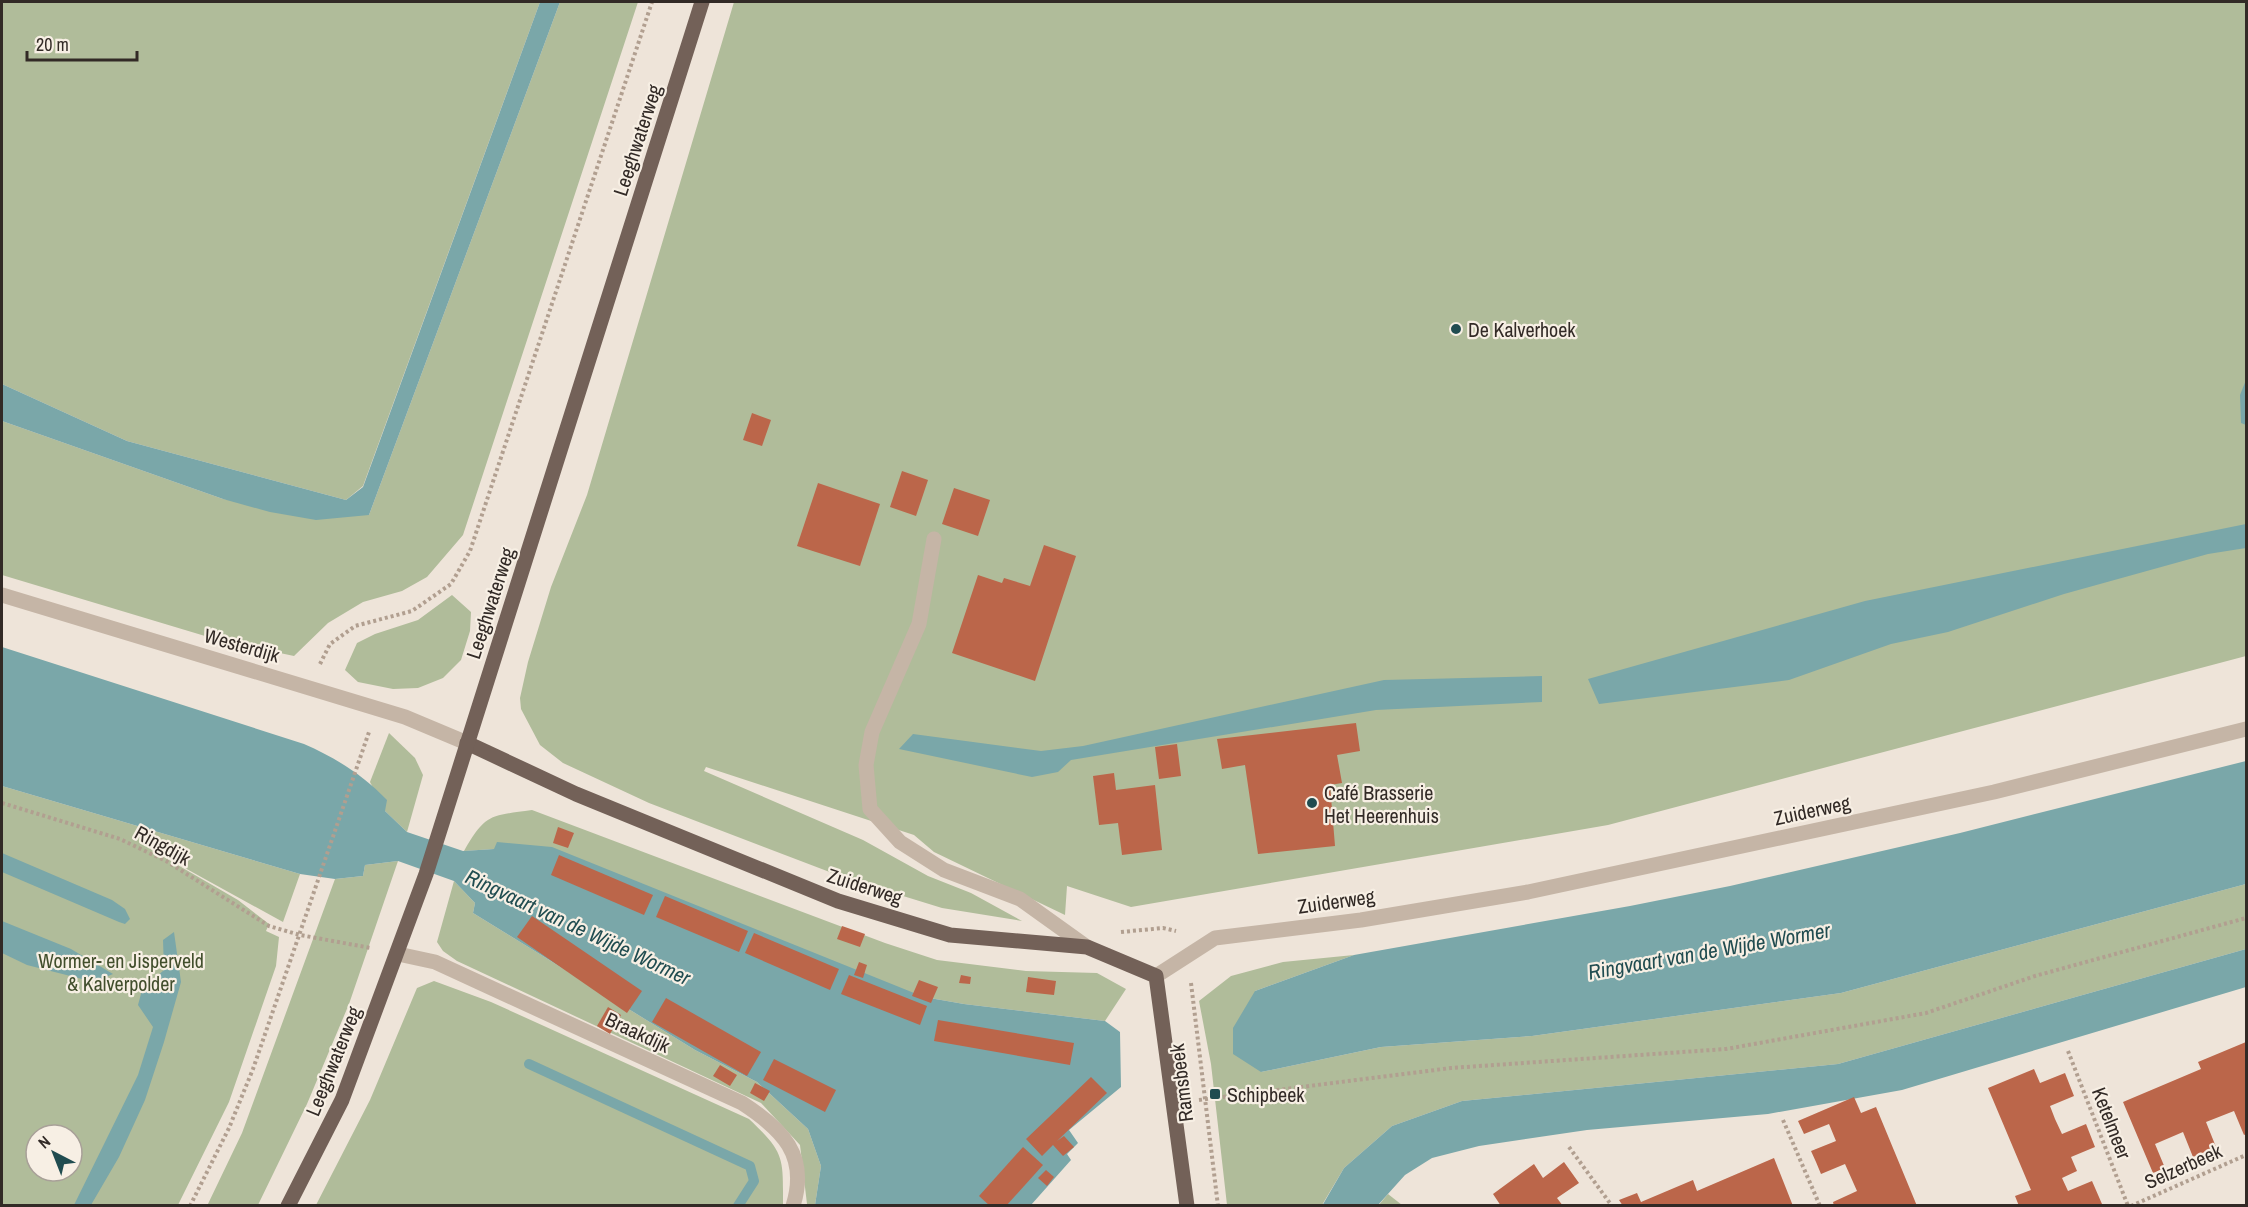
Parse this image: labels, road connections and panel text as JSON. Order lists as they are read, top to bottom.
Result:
{
  "streets": {
    "main road": ["Leeghwaterweg", "Zuiderweg", "Ramsbeek"],
    "street": ["Westerdijk", "Braakdijk"],
    "path": ["Ringdijk", "Ketelmeer", "Selzerbeek"]
  },
  "crossings": [
    ["Leeghwaterweg", "Westerdijk"],
    ["Leeghwaterweg", "Zuiderweg"],
    ["Leeghwaterweg", "Ringdijk"],
    ["Leeghwaterweg", "Braakdijk"],
    ["Westerdijk", "Zuiderweg"],
    ["Zuiderweg", "Ramsbeek"],
    ["Ringdijk", "Braakdijk"],
    ["Ketelmeer", "Selzerbeek"]
  ],
  "water": ["Ringvaart van de Wijde Wormer"],
  "parks": ["Wormer- en Jisperveld & Kalverpolder"],
  "places": {
    "other": ["De Kalverhoek", "Café Brasserie Het Heerenhuis"],
    "transit": ["Schipbeek"]
  },
  "scale_bar": "20 m",
  "north": "top left"
}
